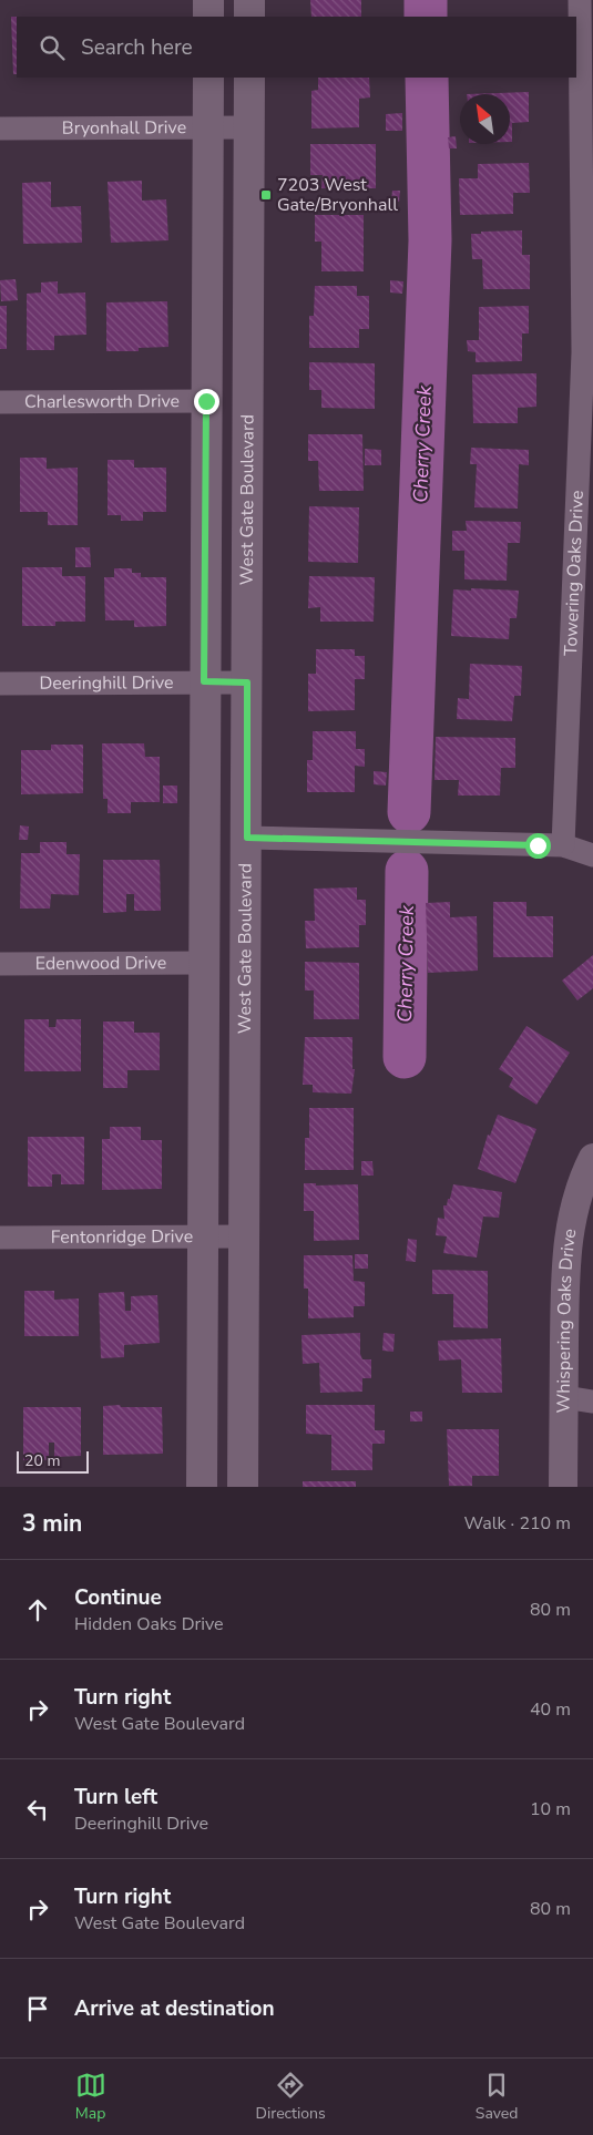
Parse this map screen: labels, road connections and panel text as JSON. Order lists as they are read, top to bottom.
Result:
{
  "streets": {
    "main road": ["West Gate Boulevard"],
    "street": [
      "Bryonhall Drive",
      "Charlesworth Drive",
      "Towering Oaks Drive",
      "Deeringhill Drive",
      "Edenwood Drive",
      "Fentonridge Drive",
      "Whispering Oaks Drive"
    ]
  },
  "crossings": [
    ["Bryonhall Drive", "West Gate Boulevard"],
    ["West Gate Boulevard", "Deeringhill Drive"],
    ["West Gate Boulevard", "Fentonridge Drive"]
  ],
  "water": ["Cherry Creek"],
  "places": {
    "transit": ["7203 West Gate/Bryonhall"]
  },
  "scale_bar": "20 m",
  "north": "top left",
  "page": {
    "search": "Search here",
    "scale": "20 m",
    "heading": ["3 min", "Walk · 210 m"],
    "list": [
      ["Continue", "Hidden Oaks Drive", "80 m"],
      ["Turn right", "West Gate Boulevard", "40 m"],
      ["Turn left", "Deeringhill Drive", "10 m"],
      ["Turn right", "West Gate Boulevard", "80 m"],
      "Arrive at destination"
    ],
    "nav": ["Map", "Directions", "Saved"]
  }
}
